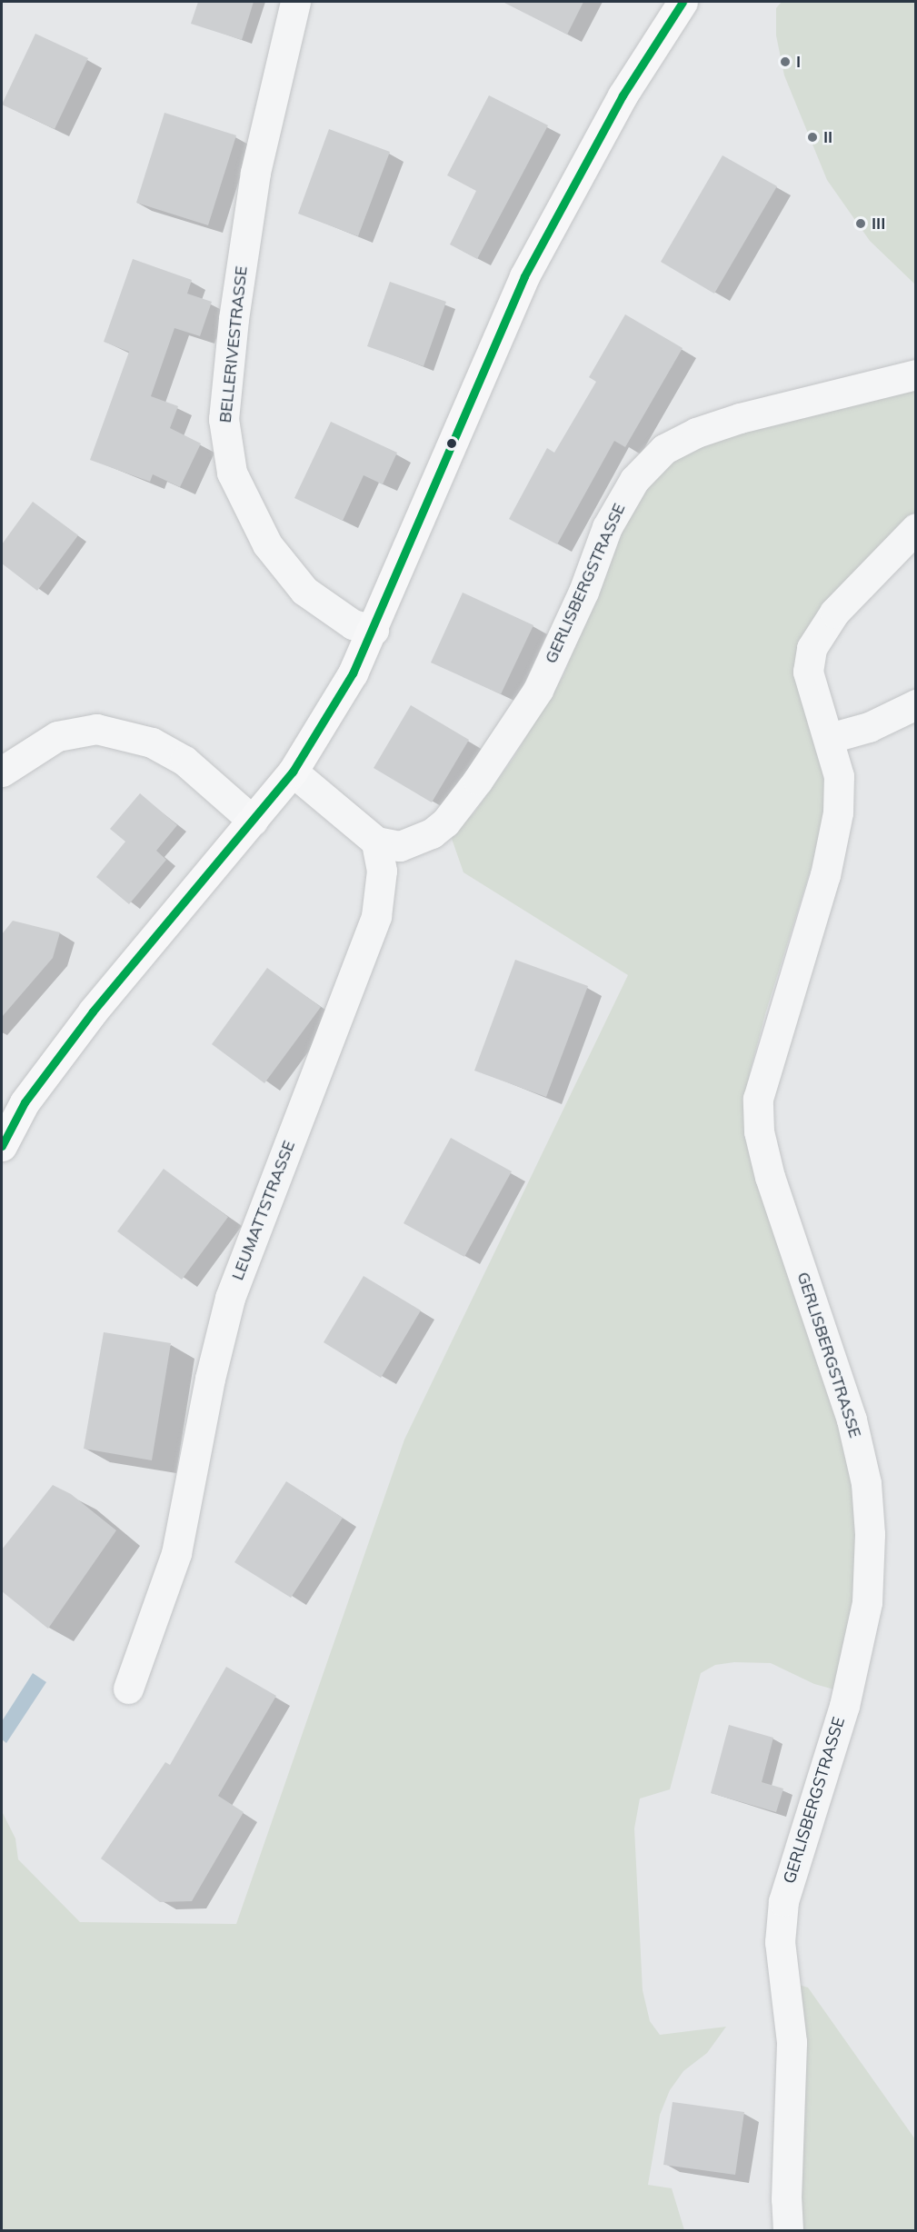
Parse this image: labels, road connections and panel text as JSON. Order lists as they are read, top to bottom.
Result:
{
  "streets": {
    "street": ["BELLERIVESTRASSE", "GERLISBERGSTRASSE", "LEUMATTSTRASSE"]
  },
  "crossings": [
    ["GERLISBERGSTRASSE", "LEUMATTSTRASSE"]
  ],
  "places": ["I", "II", "III"]
}
